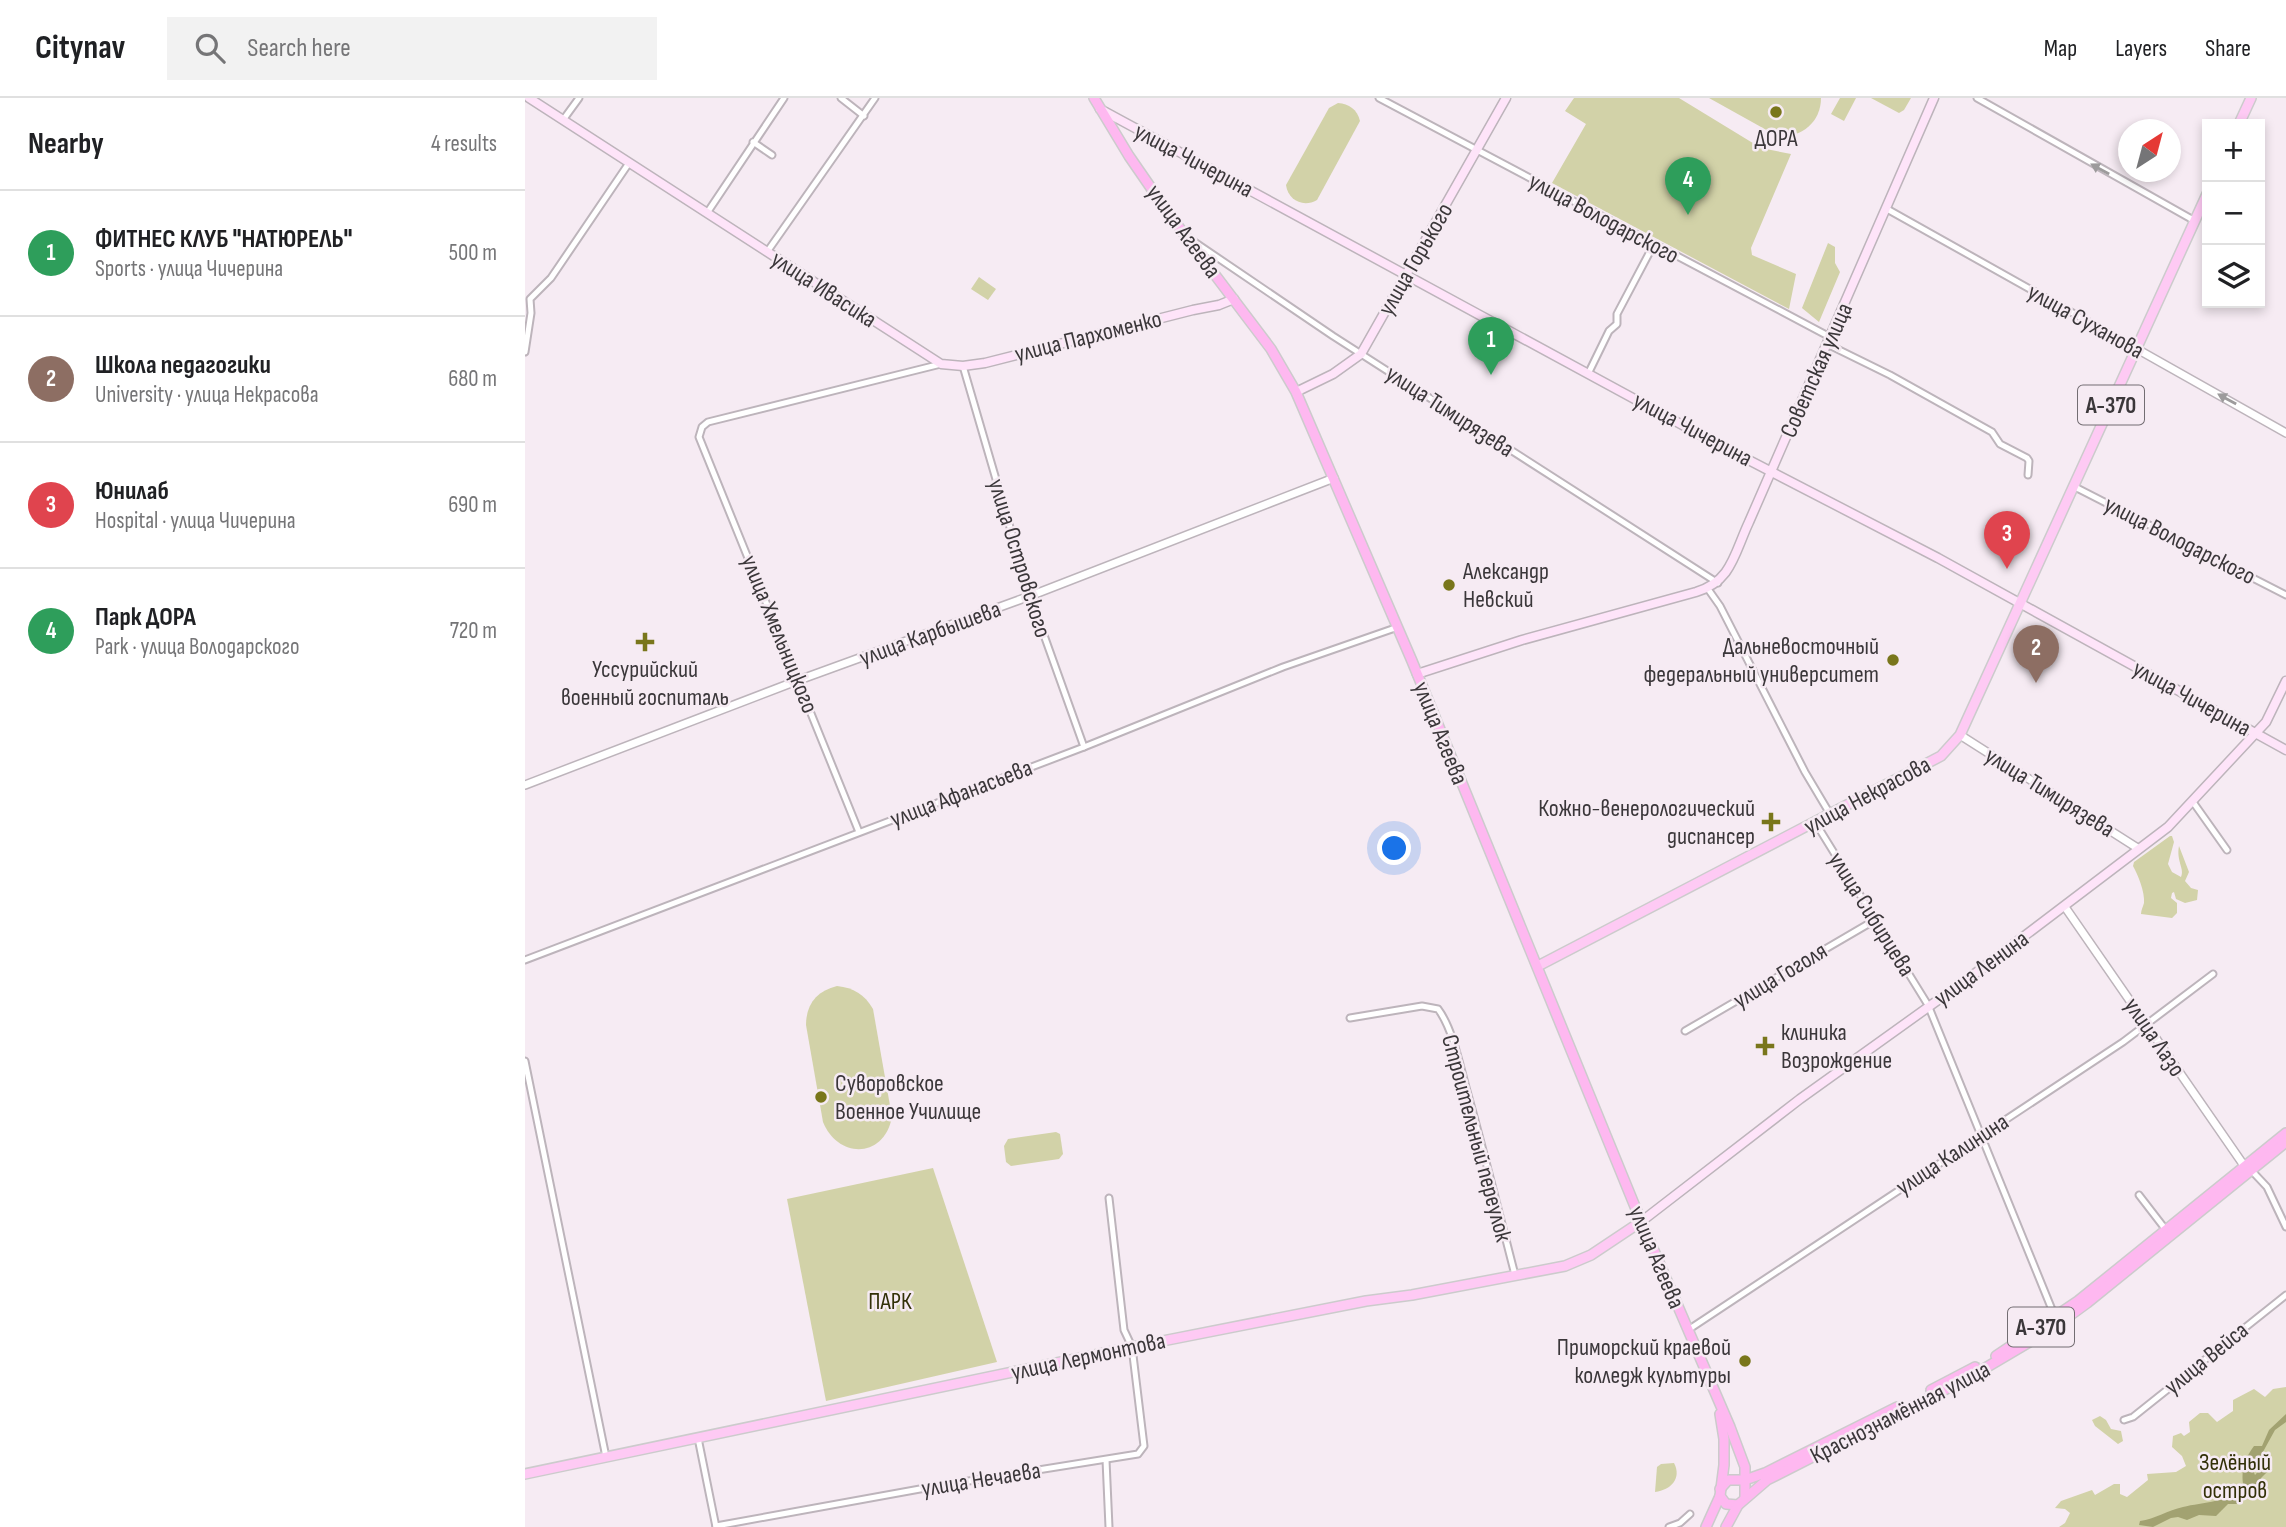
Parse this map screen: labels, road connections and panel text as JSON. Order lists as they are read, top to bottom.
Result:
{
  "streets": {
    "highway": ["улица Агеева", "А-370", "Краснознамённая улица"],
    "main road": [
      "улица Чичерина",
      "улица Горького",
      "улица Ивасика",
      "улица Пархоменко",
      "Советская улица",
      "улица Некрасова",
      "улица Ленина",
      "улица Лермонтова"
    ],
    "street": [
      "улица Володарского",
      "улица Суханова",
      "улица Тимирязева",
      "улица Островского",
      "улица Карбышева",
      "улица Хмельницкого",
      "улица Афанасьева",
      "улица Сибирцева",
      "улица Гоголя",
      "улица Лазо",
      "Строительный переулок",
      "улица Калинина",
      "улица Вейса",
      "улица Нечаева"
    ]
  },
  "crossings": [
    ["улица Чичерина", "улица Агеева"],
    ["улица Чичерина", "улица Горького"],
    ["улица Чичерина", "Советская улица"],
    ["улица Чичерина", "улица Некрасова"],
    ["улица Чичерина", "улица Ленина"],
    ["улица Володарского", "улица Горького"],
    ["улица Володарского", "Советская улица"],
    ["улица Володарского", "улица Некрасова"],
    ["улица Агеева", "улица Горького"],
    ["улица Агеева", "улица Пархоменко"],
    ["улица Агеева", "Советская улица"],
    ["улица Агеева", "А-370"],
    ["улица Агеева", "улица Тимирязева"],
    ["улица Агеева", "улица Карбышева"],
    ["улица Агеева", "улица Афанасьева"],
    ["улица Агеева", "улица Некрасова"],
    ["улица Агеева", "улица Ленина"],
    ["улица Агеева", "улица Калинина"],
    ["улица Агеева", "улица Лермонтова"],
    ["улица Агеева", "Краснознамённая улица"],
    ["улица Горького", "улица Тимирязева"],
    ["улица Ивасика", "улица Пархоменко"],
    ["улица Ивасика", "улица Хмельницкого"],
    ["улица Суханова", "Советская улица"],
    ["улица Суханова", "улица Некрасова"],
    ["улица Пархоменко", "улица Островского"],
    ["улица Пархоменко", "улица Хмельницкого"],
    ["Советская улица", "улица Тимирязева"],
    ["Советская улица", "улица Сибирцева"],
    ["А-370", "Краснознамённая улица"],
    ["улица Тимирязева", "улица Некрасова"],
    ["улица Тимирязева", "улица Ленина"],
    ["улица Островского", "улица Карбышева"],
    ["улица Островского", "улица Афанасьева"],
    ["улица Карбышева", "улица Хмельницкого"],
    ["улица Хмельницкого", "улица Афанасьева"],
    ["улица Некрасова", "улица Сибирцева"],
    ["улица Сибирцева", "улица Ленина"],
    ["улица Сибирцева", "улица Гоголя"],
    ["улица Сибирцева", "улица Калинина"],
    ["улица Сибирцева", "Краснознамённая улица"],
    ["улица Ленина", "улица Лазо"],
    ["улица Ленина", "улица Лермонтова"],
    ["улица Лазо", "улица Калинина"],
    ["улица Лазо", "Краснознамённая улица"],
    ["Строительный переулок", "улица Лермонтова"],
    ["улица Лермонтова", "улица Нечаева"]
  ],
  "one_way": ["улица Суханова"],
  "parks": ["ПАРК", "Зелёный остров"],
  "places": {
    "other": [
      "ДОРА",
      "Александр Невский",
      "Дальневосточный федеральный университет",
      "Суворовское Военное Училище",
      "Приморский краевой колледж культуры"
    ],
    "health": ["Уссурийский военный госпиталь", "Кожно-венерологический диспансер", "клиника Возрождение"]
  },
  "north": "top right",
  "page": {
    "header": "Citynav",
    "search": "Search here",
    "nav": ["Map", "Layers", "Share"],
    "heading": ["Nearby", "4 results"],
    "map_buttons": ["+", "−"],
    "pins": [
      "4",
      "1",
      "3",
      "2"
    ],
    "list": [
      {
        "mark": "1",
        "name": "ФИТНЕС КЛУБ \"НАТЮРЕЛЬ\"",
        "note": "Sports · улица Чичерина",
        "value": "500 m"
      },
      {
        "mark": "2",
        "name": "Школа педагогики",
        "note": "University · улица Некрасова",
        "value": "680 m"
      },
      {
        "mark": "3",
        "name": "Юнилаб",
        "note": "Hospital · улица Чичерина",
        "value": "690 m"
      },
      {
        "mark": "4",
        "name": "Парк ДОРА",
        "note": "Park · улица Володарского",
        "value": "720 m"
      }
    ]
  }
}
